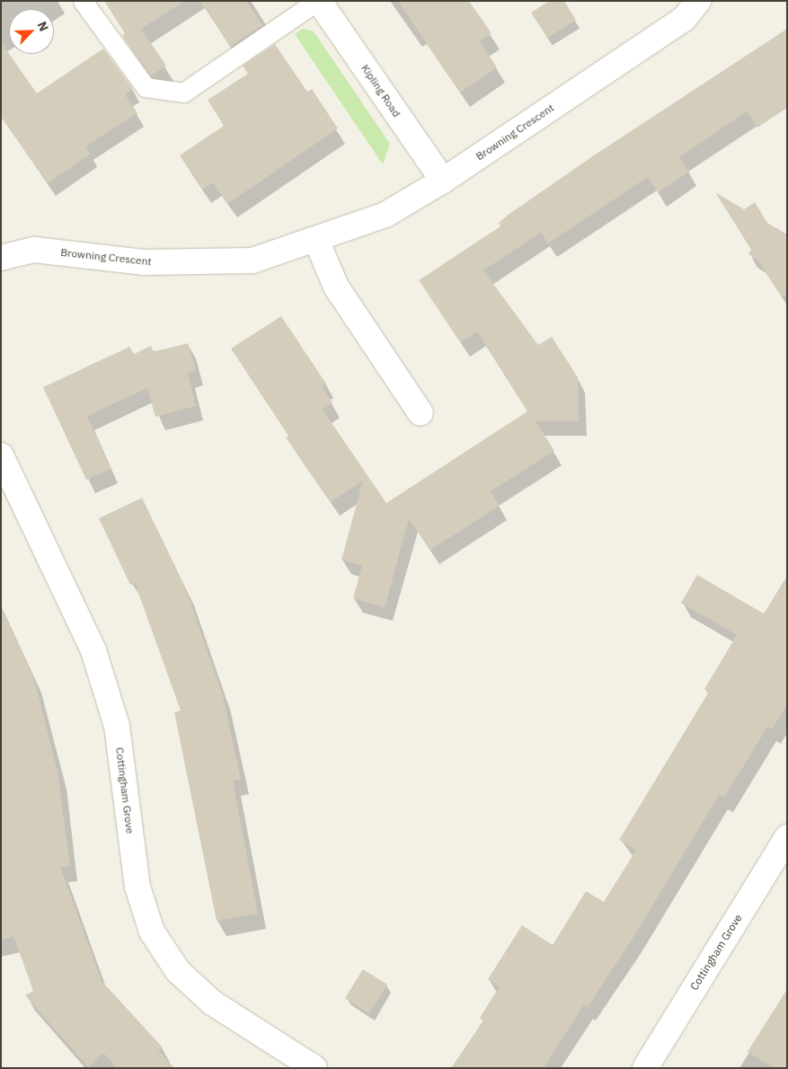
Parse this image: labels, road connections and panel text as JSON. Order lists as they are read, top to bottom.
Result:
{
  "streets": {
    "street": ["Kipling Road", "Browning Crescent", "Cottingham Grove"]
  },
  "crossings": [
    ["Kipling Road", "Browning Crescent"]
  ],
  "north": "top right"
}
